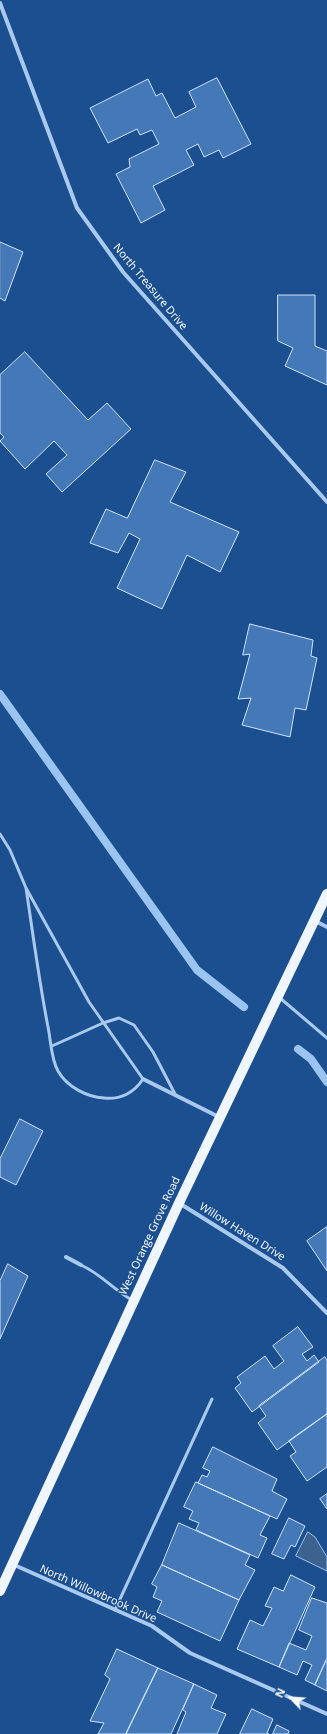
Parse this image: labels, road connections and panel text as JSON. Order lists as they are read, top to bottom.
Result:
{
  "streets": {
    "main road": ["West Orange Grove Road"],
    "street": ["North Treasure Drive", "Willow Haven Drive", "North Willowbrook Drive"]
  },
  "crossings": [
    ["Willow Haven Drive", "West Orange Grove Road"],
    ["West Orange Grove Road", "North Willowbrook Drive"]
  ],
  "north": "top left"
}
